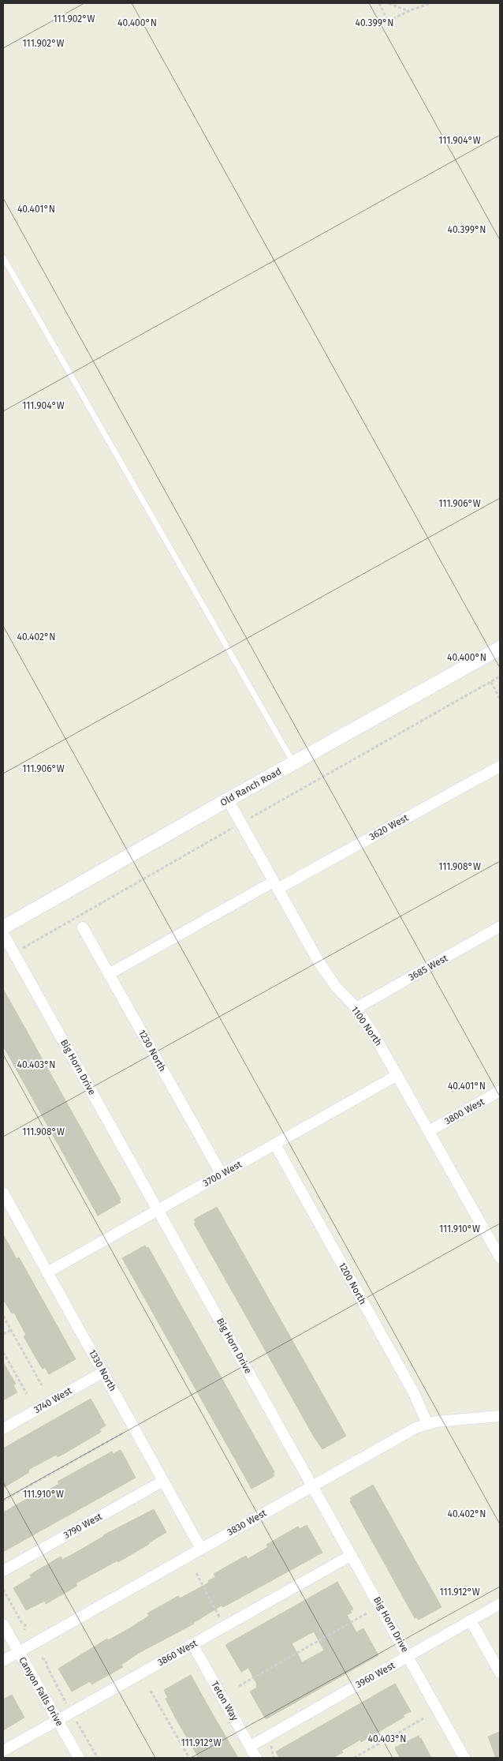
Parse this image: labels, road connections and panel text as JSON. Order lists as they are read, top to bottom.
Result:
{
  "streets": {
    "street": [
      "Old Ranch Road",
      "3620 West",
      "3685 West",
      "1100 North",
      "1230 North",
      "Big Horn Drive",
      "3800 West",
      "3700 West",
      "1200 North",
      "1330 North",
      "3740 West",
      "3830 West",
      "3790 West",
      "3860 West",
      "3960 West",
      "Canyon Falls Drive",
      "Teton Way"
    ]
  },
  "crossings": [
    ["Old Ranch Road", "1100 North"],
    ["3620 West", "1100 North"],
    ["3620 West", "1230 North"],
    ["3685 West", "1100 North"],
    ["1100 North", "3800 West"],
    ["1100 North", "3700 West"],
    ["1230 North", "3700 West"],
    ["Big Horn Drive", "3700 West"],
    ["Big Horn Drive", "3830 West"],
    ["Big Horn Drive", "3860 West"],
    ["Big Horn Drive", "3960 West"],
    ["3700 West", "1200 North"],
    ["3700 West", "1330 North"],
    ["1200 North", "3830 West"],
    ["1330 North", "3740 West"],
    ["1330 North", "3830 West"],
    ["1330 North", "3790 West"],
    ["3830 West", "Canyon Falls Drive"],
    ["3860 West", "Canyon Falls Drive"],
    ["3860 West", "Teton Way"],
    ["3960 West", "Teton Way"]
  ],
  "coordinates": [
    "111.902°W",
    "40.400°N",
    "40.399°N",
    "111.904°W",
    "40.401°N",
    "111.906°W",
    "40.402°N",
    "111.908°W",
    "40.403°N",
    "111.910°W",
    "111.912°W"
  ]
}
